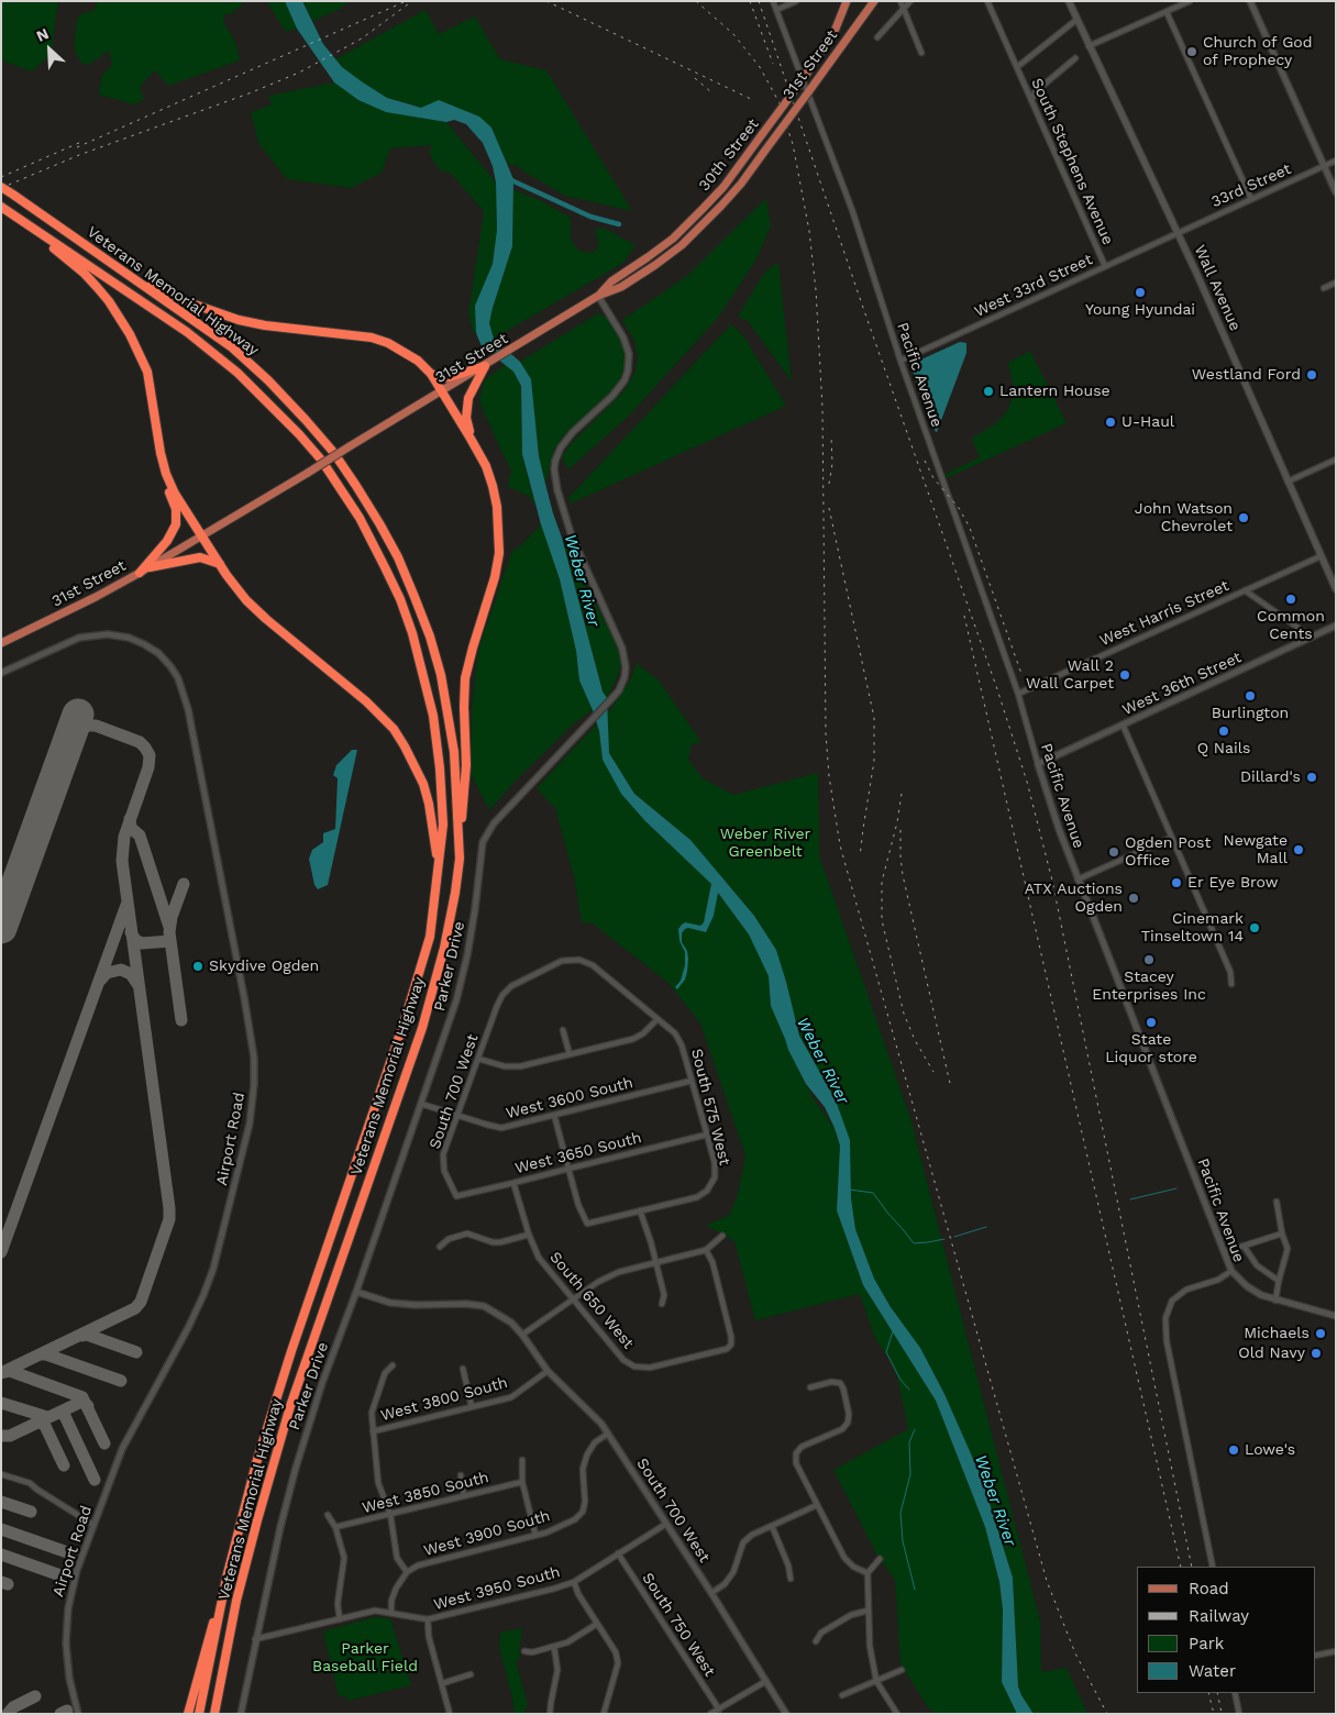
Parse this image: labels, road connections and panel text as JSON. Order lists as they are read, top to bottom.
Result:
{
  "streets": {
    "highway": ["Veterans Memorial Highway"],
    "main road": ["31st Street", "30th Street", "Wall Avenue"],
    "street": [
      "South Stephens Avenue",
      "33rd Street",
      "West 33rd Street",
      "Pacific Avenue",
      "West Harris Street",
      "West 36th Street",
      "Parker Drive",
      "South 700 West",
      "West 3600 South",
      "South 575 West",
      "Airport Road",
      "West 3650 South",
      "South 650 West",
      "West 3800 South",
      "West 3850 South",
      "West 3900 South",
      "West 3950 South",
      "South 750 West"
    ]
  },
  "crossings": [
    ["31st Street", "30th Street"],
    ["31st Street", "Parker Drive"],
    ["30th Street", "Parker Drive"],
    ["South Stephens Avenue", "West 33rd Street"],
    ["33rd Street", "West 33rd Street"],
    ["33rd Street", "Wall Avenue"],
    ["West 33rd Street", "Wall Avenue"],
    ["West 33rd Street", "Pacific Avenue"],
    ["Wall Avenue", "West Harris Street"],
    ["Pacific Avenue", "West Harris Street"],
    ["Pacific Avenue", "West 36th Street"],
    ["Parker Drive", "South 700 West"],
    ["Parker Drive", "West 3600 South"],
    ["Parker Drive", "West 3950 South"],
    ["South 700 West", "West 3600 South"],
    ["South 700 West", "South 575 West"],
    ["South 700 West", "West 3650 South"],
    ["South 700 West", "West 3800 South"],
    ["South 700 West", "West 3900 South"],
    ["South 700 West", "West 3950 South"],
    ["West 3600 South", "South 575 West"],
    ["South 575 West", "West 3650 South"],
    ["West 3650 South", "South 650 West"],
    ["West 3950 South", "South 750 West"]
  ],
  "water": ["Weber River"],
  "parks": ["Weber River Greenbelt", "Parker Baseball Field"],
  "places": [
    "Church of God of Prophecy",
    "Young Hyundai",
    "Westland Ford",
    "Lantern House",
    "U-Haul",
    "John Watson Chevrolet",
    "Common Cents",
    "Wall 2 Wall Carpet",
    "Burlington",
    "Q Nails",
    "Dillard's",
    "Newgate Mall",
    "Ogden Post Office",
    "Er Eye Brow",
    "ATX Auctions Ogden",
    "Cinemark Tinseltown 14",
    "Stacey Enterprises Inc",
    "Skydive Ogden",
    "State Liquor store",
    "Michaels",
    "Old Navy",
    "Lowe's"
  ],
  "legend": [
    "Road",
    "Railway",
    "Park",
    "Water"
  ],
  "north": "top left"
}
